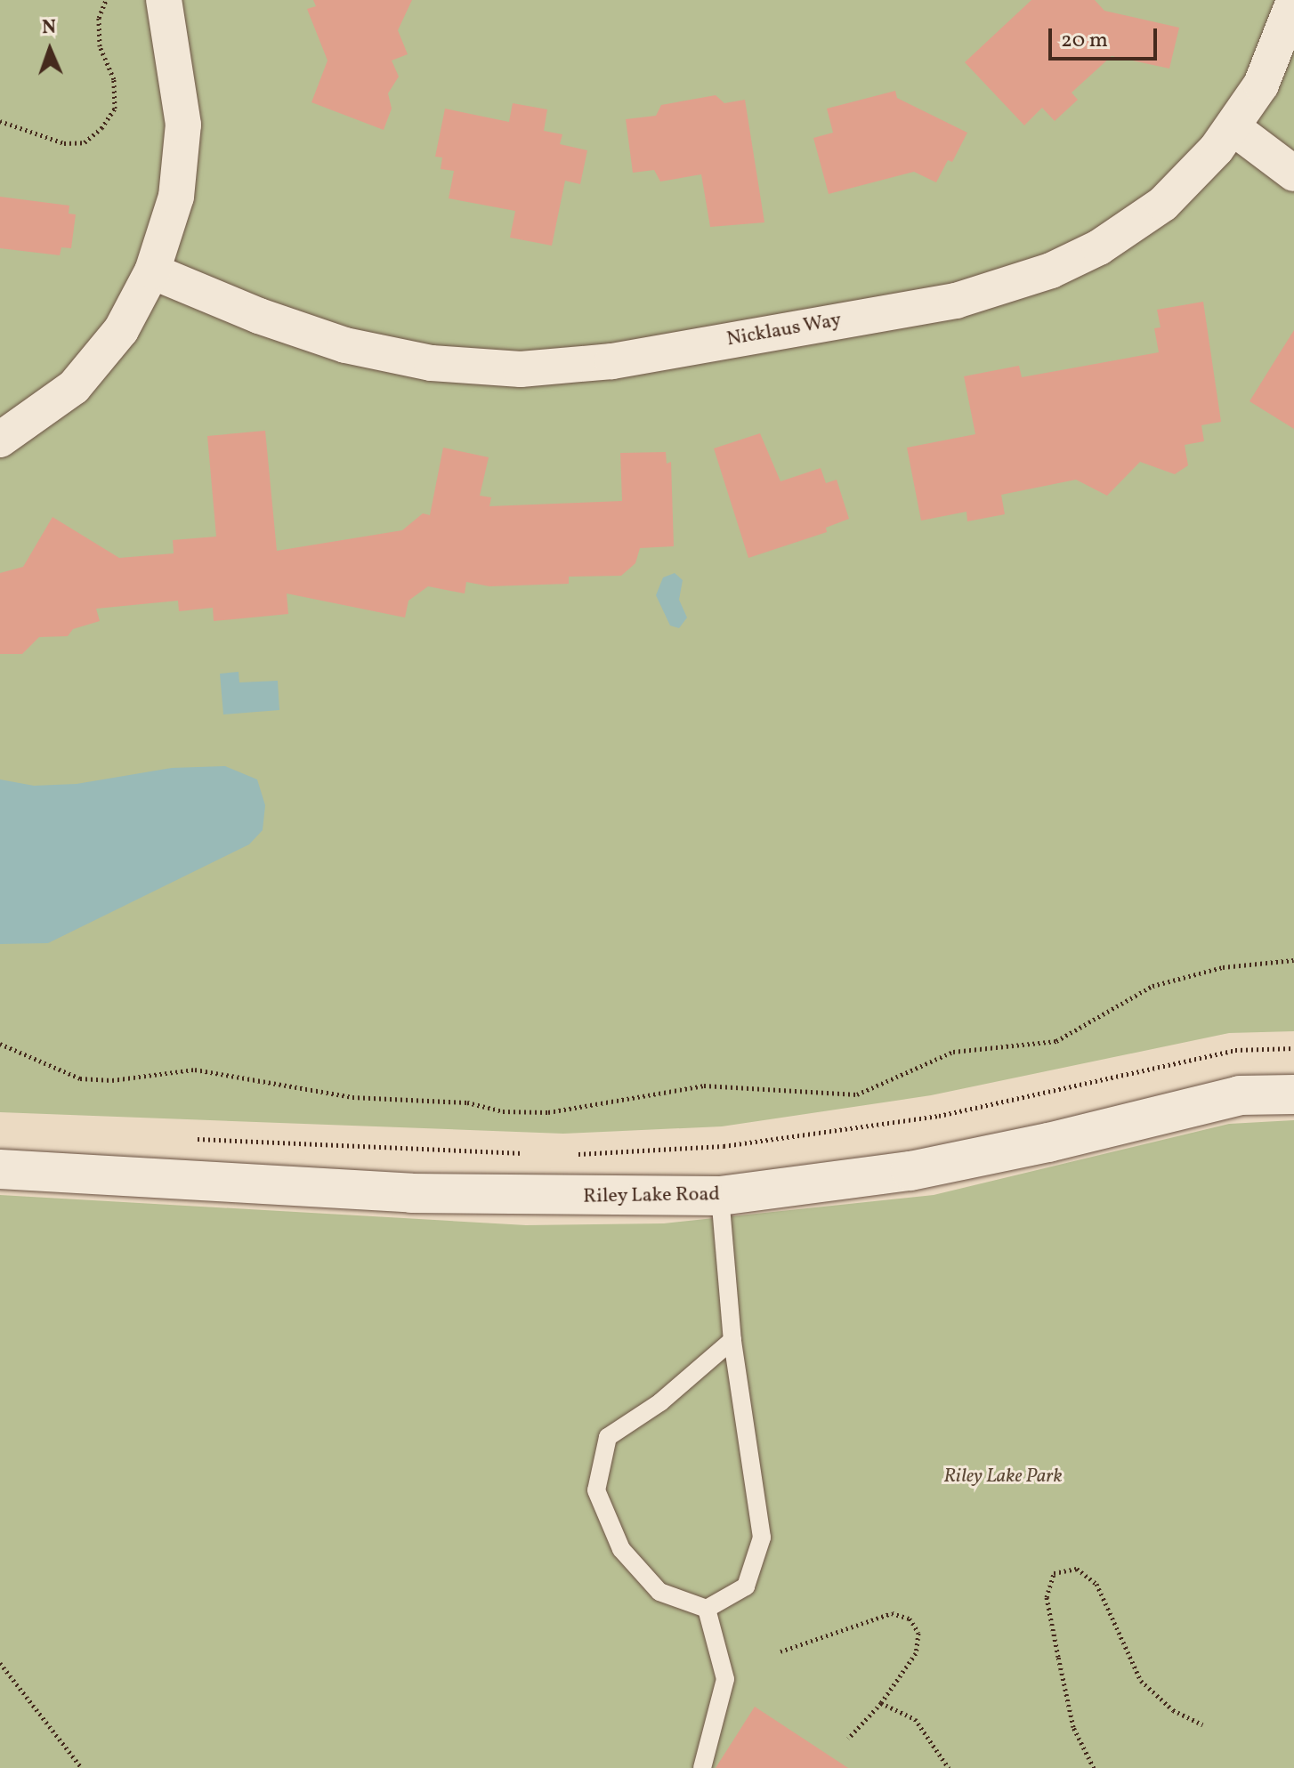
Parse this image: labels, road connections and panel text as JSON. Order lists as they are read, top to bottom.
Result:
{
  "streets": {
    "street": ["Nicklaus Way", "Riley Lake Road"]
  },
  "parks": ["Riley Lake Park"],
  "scale_bar": "20 m",
  "north": "top"
}
